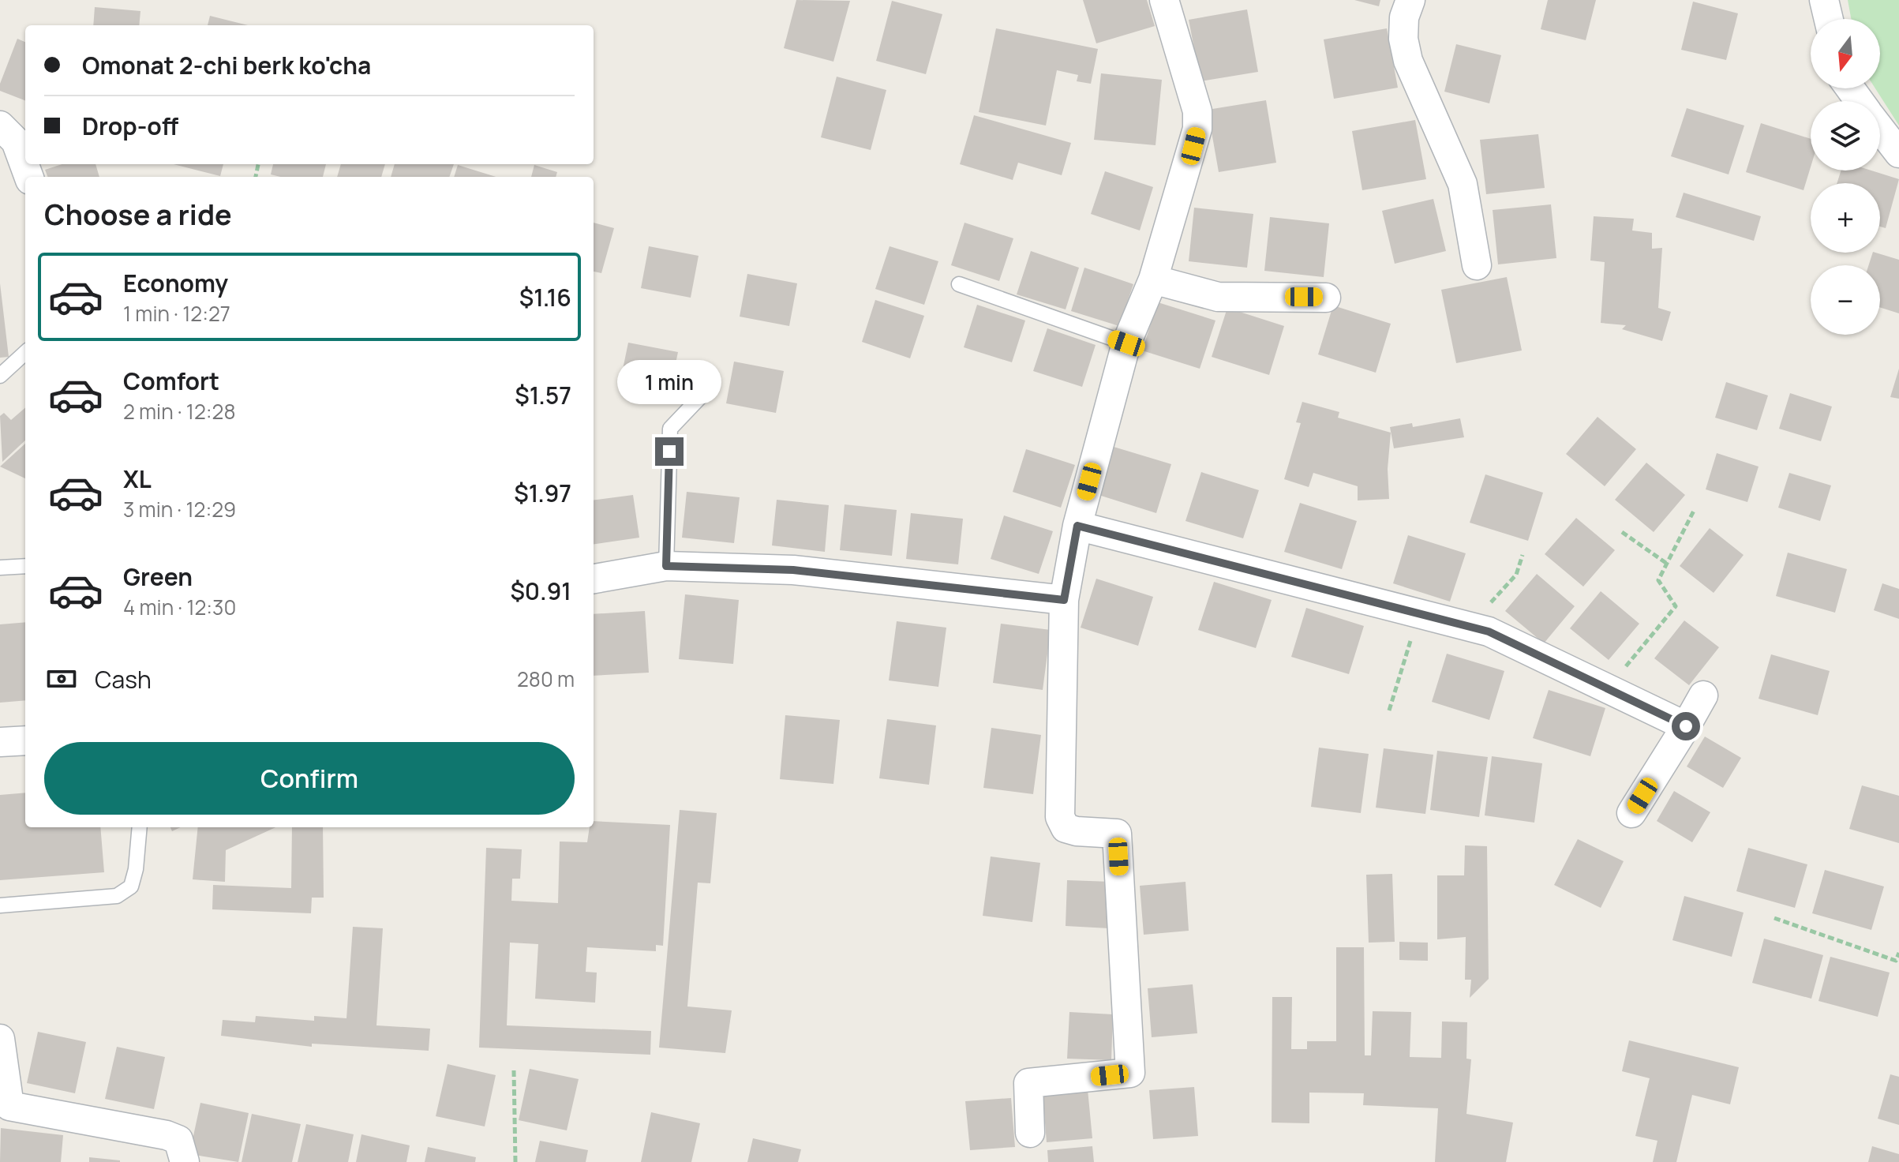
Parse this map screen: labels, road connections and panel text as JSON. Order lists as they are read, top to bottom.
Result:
{
  "north": "bottom",
  "page": {
    "map_buttons": ["+", "−"],
    "banner": ["Omonat 2-chi berk ko'cha", "Drop-off"],
    "heading": "Choose a ride",
    "list": [
      {
        "name": "Economy",
        "note": "1 min · 12:27",
        "value": "$1.16"
      },
      {
        "name": "Comfort",
        "note": "2 min · 12:28",
        "value": "$1.57"
      },
      {
        "name": "XL",
        "note": "3 min · 12:29",
        "value": "$1.97"
      },
      {
        "name": "Green",
        "note": "4 min · 12:30",
        "value": "$0.91"
      }
    ],
    "bubble": "1 min",
    "pay": ["Cash", "280 m"],
    "buttons": "Confirm"
  }
}
